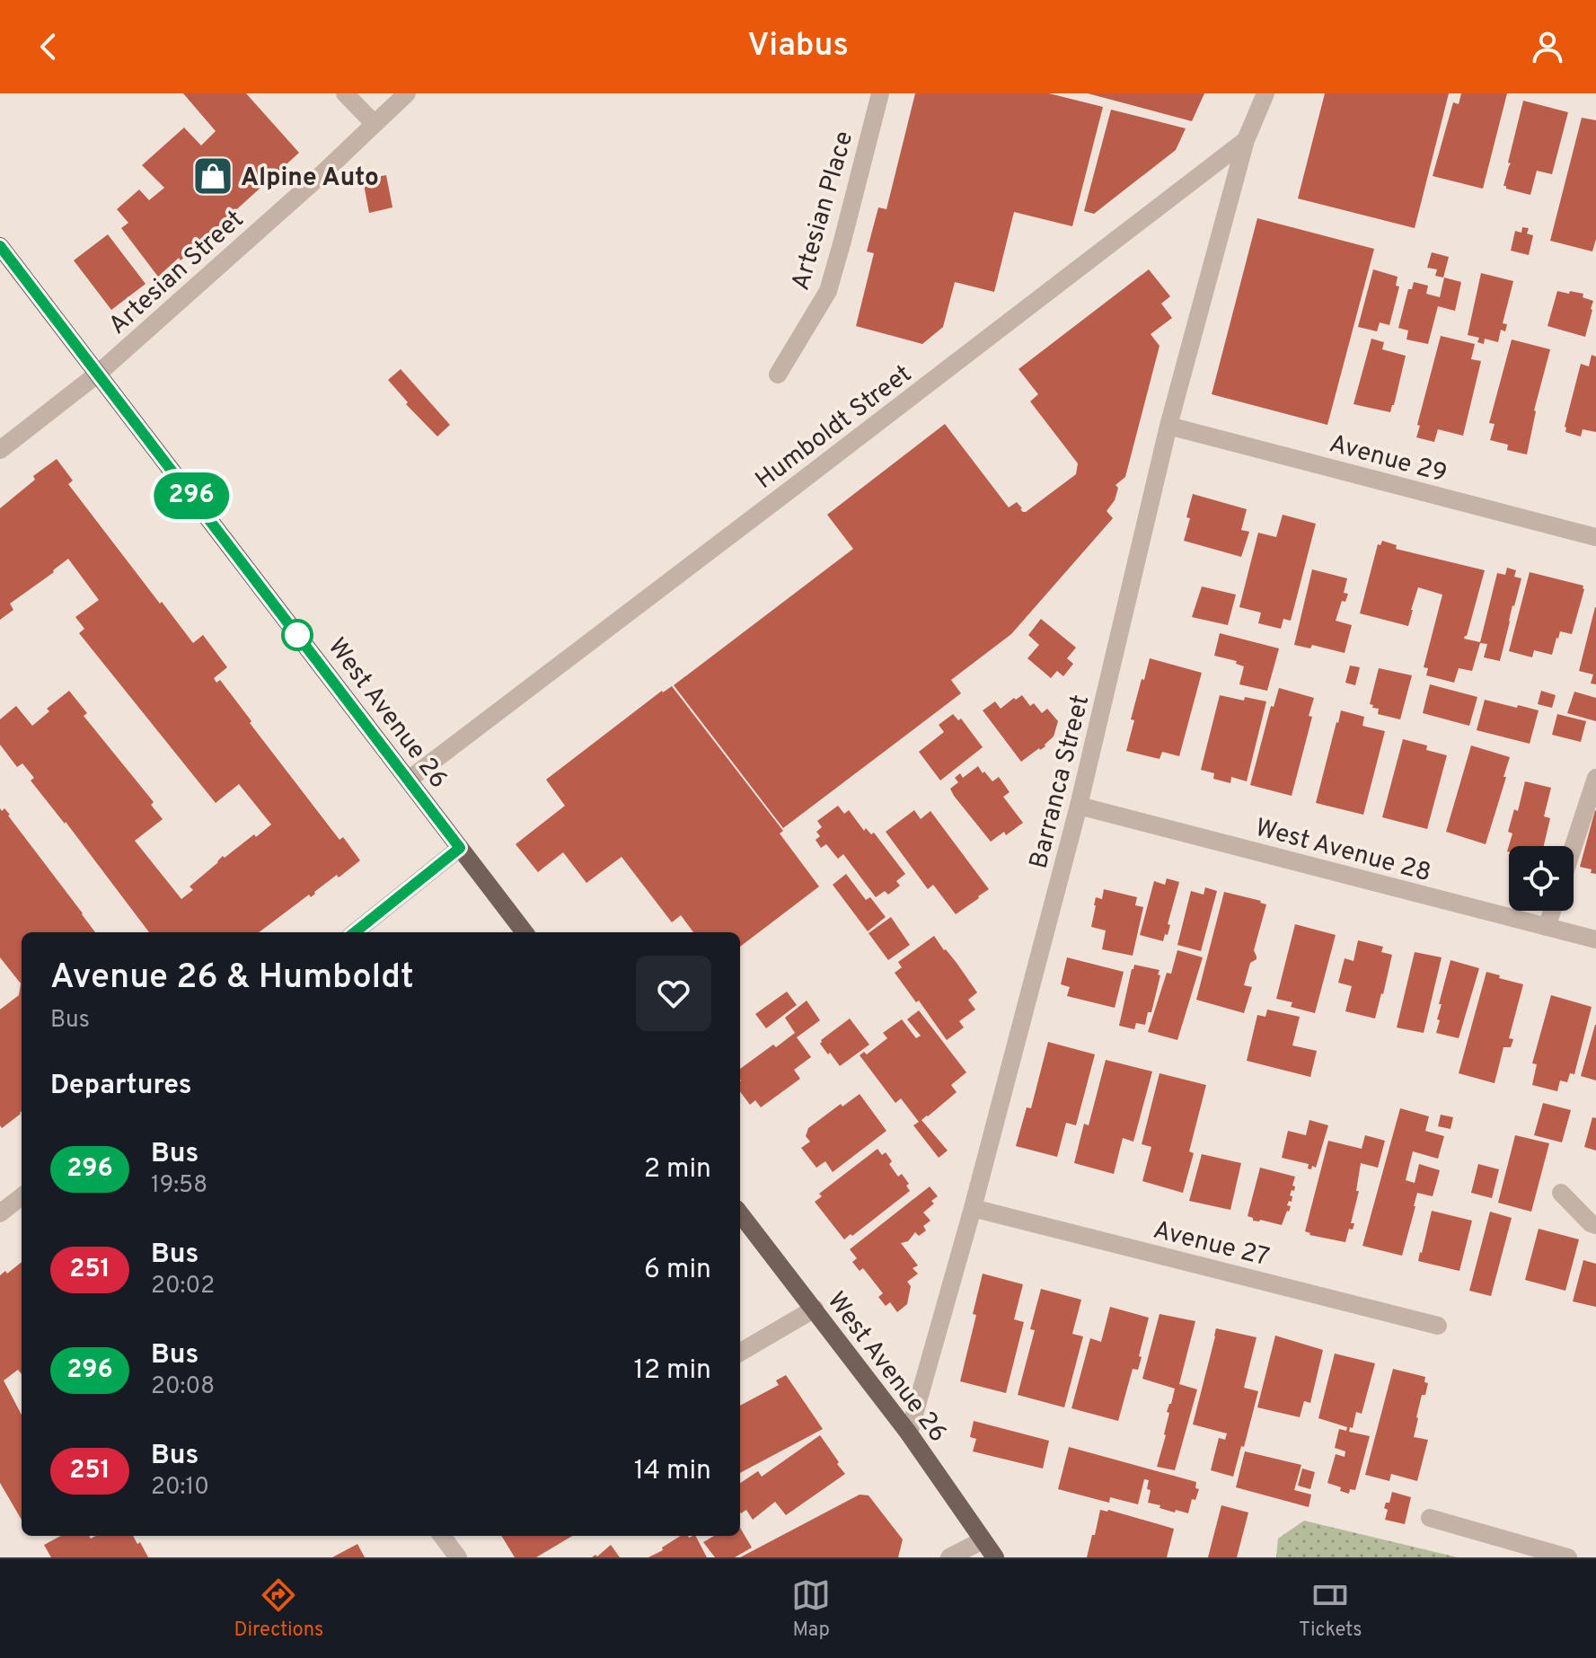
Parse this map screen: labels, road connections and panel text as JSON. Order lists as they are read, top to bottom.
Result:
{
  "streets": {
    "main road": ["West Avenue 26"],
    "street": [
      "Artesian Place",
      "Artesian Street",
      "Humboldt Street",
      "Avenue 29",
      "Barranca Street",
      "West Avenue 28",
      "Avenue 27"
    ]
  },
  "crossings": [
    ["Artesian Street", "West Avenue 26"],
    ["Humboldt Street", "West Avenue 26"],
    ["Humboldt Street", "Barranca Street"],
    ["Avenue 29", "Barranca Street"],
    ["West Avenue 26", "Barranca Street"],
    ["Barranca Street", "West Avenue 28"],
    ["Barranca Street", "Avenue 27"]
  ],
  "places": {
    "shop": ["Alpine Auto"]
  },
  "lines": ["bus line 296"],
  "page": {
    "header": "Viabus",
    "on_map": "296",
    "heading": [
      ["Avenue 26 & Humboldt", "Bus"],
      "Departures"
    ],
    "list": [
      {
        "mark": "296",
        "name": "Bus",
        "note": "19:58",
        "value": "2 min"
      },
      {
        "mark": "251",
        "name": "Bus",
        "note": "20:02",
        "value": "6 min"
      },
      {
        "mark": "296",
        "name": "Bus",
        "note": "20:08",
        "value": "12 min"
      },
      {
        "mark": "251",
        "name": "Bus",
        "note": "20:10",
        "value": "14 min"
      }
    ],
    "tabs": ["Directions", "Map", "Tickets"]
  }
}
